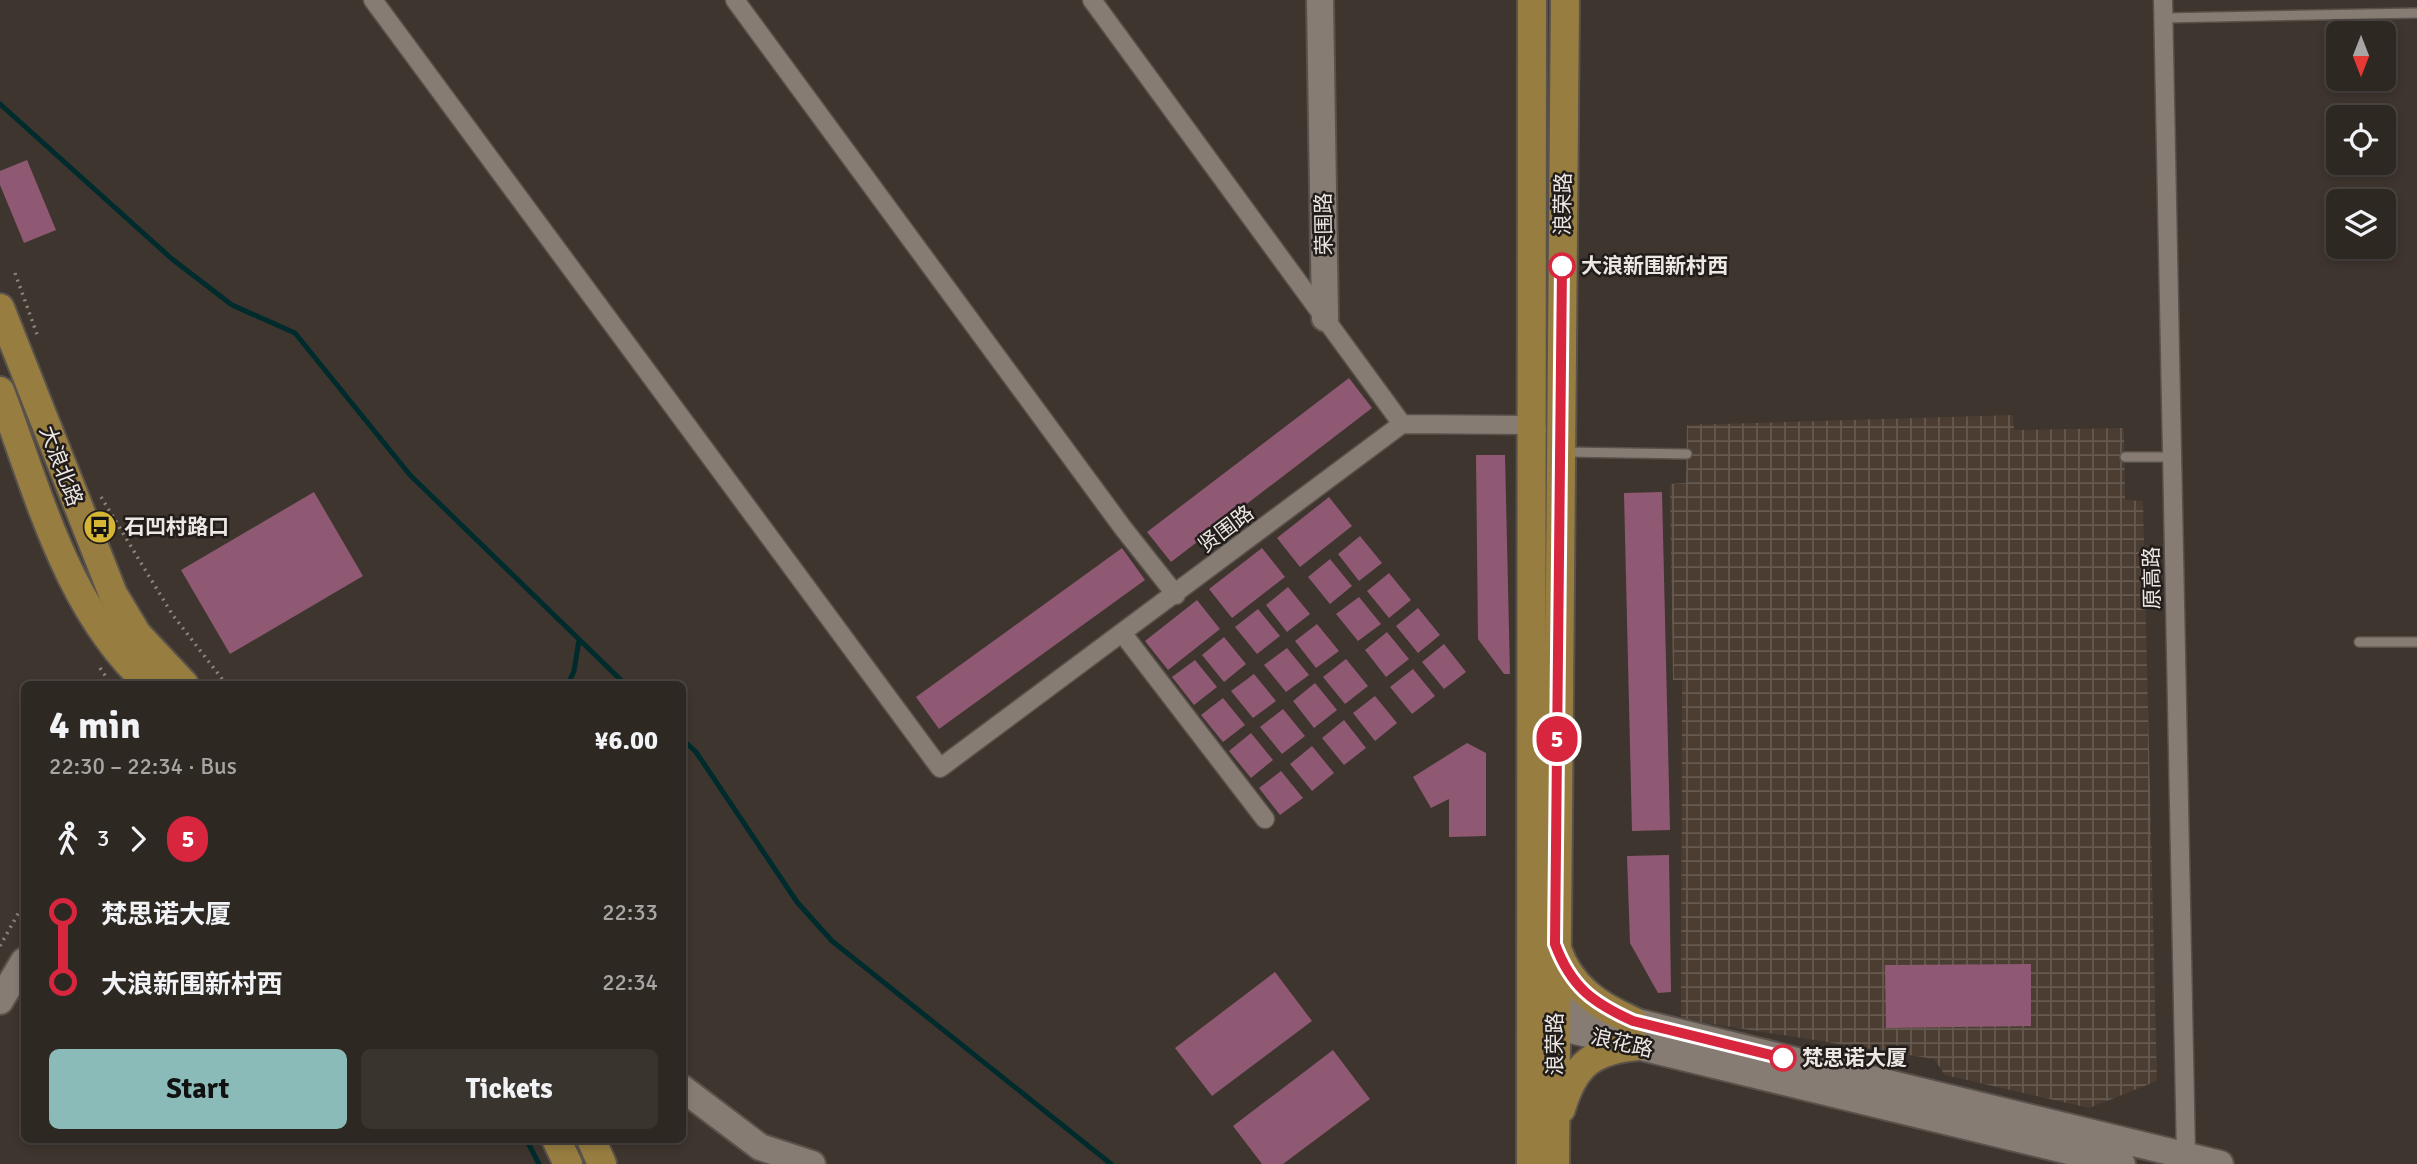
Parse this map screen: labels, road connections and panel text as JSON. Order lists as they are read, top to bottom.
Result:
{
  "streets": {
    "main road": [
      "浪荣路",
      "荣围路",
      "大浪北路",
      "浪花路"
    ],
    "street": ["贤围路", "原高路"]
  },
  "crossings": [
    ["浪荣路", "浪花路"],
    ["原高路", "浪花路"]
  ],
  "places": {
    "other": ["大浪新围新村西", "梵思诺大厦"],
    "bus stop": ["石凹村路口"]
  },
  "lines": ["bus line 5"],
  "north": "bottom",
  "page": {
    "on_map": "5",
    "heading": ["4 min", "22:30 – 22:34 · Bus", "¥6.00"],
    "legs": ["3", "5"],
    "list": [
      {
        "name": "梵思诺大厦",
        "value": "22:33"
      },
      {
        "name": "大浪新围新村西",
        "value": "22:34"
      }
    ],
    "buttons": ["Start", "Tickets"]
  }
}
